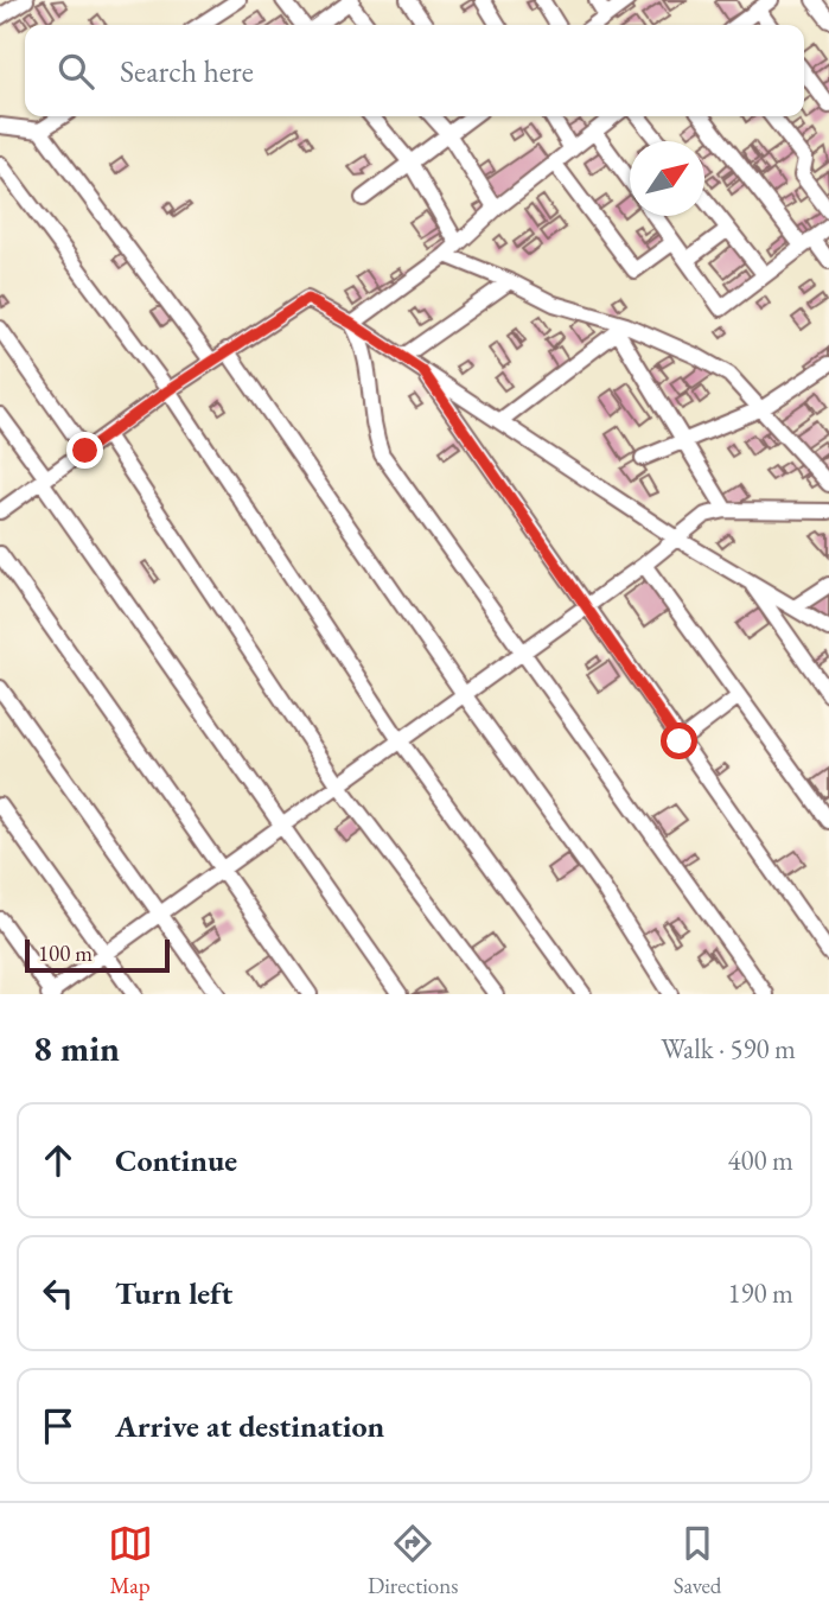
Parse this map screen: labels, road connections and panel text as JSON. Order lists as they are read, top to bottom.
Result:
{
  "scale_bar": "100 m",
  "north": "top right",
  "page": {
    "search": "Search here",
    "scale": "100 m",
    "heading": ["8 min", "Walk · 590 m"],
    "list": [
      ["Continue", "400 m"],
      ["Turn left", "190 m"],
      "Arrive at destination"
    ],
    "nav": ["Map", "Directions", "Saved"]
  }
}
